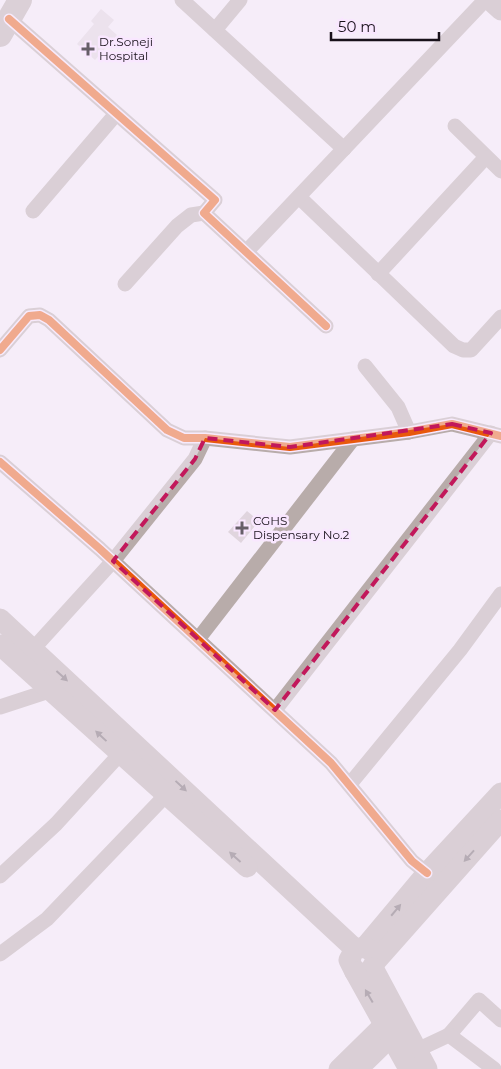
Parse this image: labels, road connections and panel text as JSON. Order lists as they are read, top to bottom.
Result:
{
  "places": {
    "health": ["Dr.Soneji Hospital", "CGHS Dispensary No.2"]
  },
  "scale_bar": "50 m"
}
